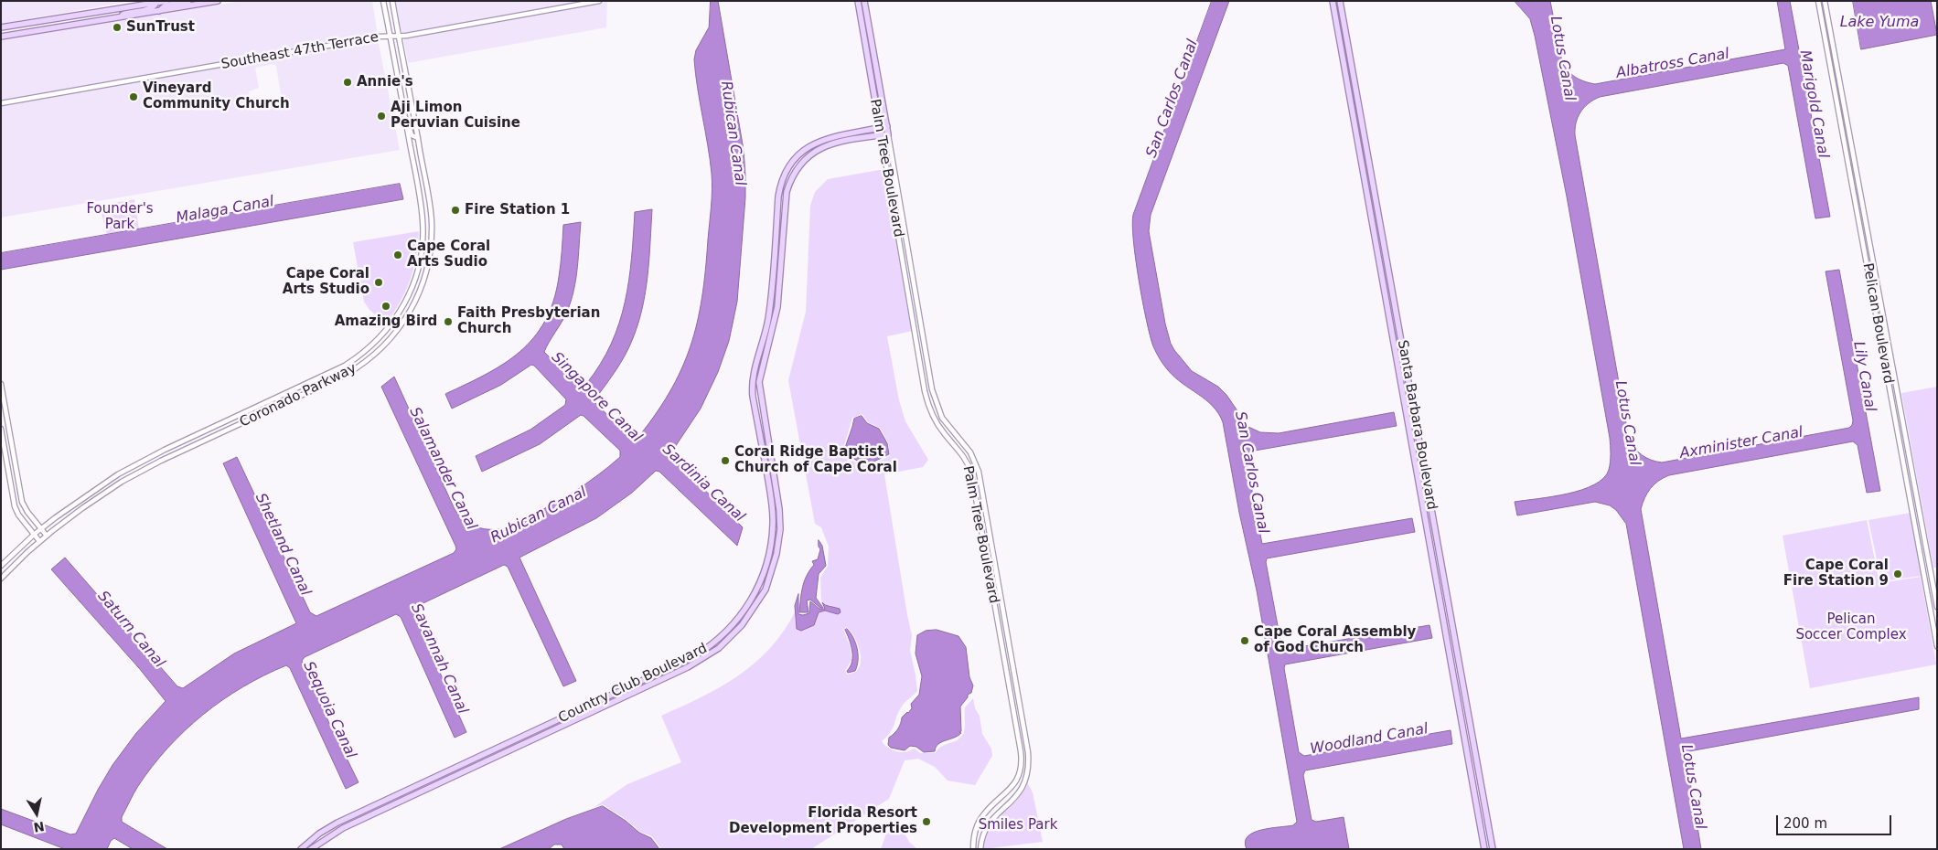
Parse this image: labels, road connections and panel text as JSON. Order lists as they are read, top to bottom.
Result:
{
  "streets": {
    "main road": ["Palm Tree Boulevard", "Santa Barbara Boulevard", "Country Club Boulevard"],
    "street": ["Southeast 47th Terrace", "Pelican Boulevard", "Coronado Parkway"]
  },
  "crossings": [
    ["Southeast 47th Terrace", "Coronado Parkway"],
    ["Palm Tree Boulevard", "Country Club Boulevard"]
  ],
  "water": [
    "Lake Yuma",
    "Lotus Canal",
    "Albatross Canal",
    "San Carlos Canal",
    "Marigold Canal",
    "Rubican Canal",
    "Malaga Canal",
    "Lily Canal",
    "Singapore Canal",
    "Axminister Canal",
    "Salamander Canal",
    "Sardinia Canal",
    "Shetland Canal",
    "Saturn Canal",
    "Savannah Canal",
    "Sequoia Canal",
    "Woodland Canal"
  ],
  "parks": ["Founder's Park", "Pelican Soccer Complex", "Smiles Park"],
  "places": [
    "SunTrust",
    "Annie's",
    "Vineyard Community Church",
    "Aji Limon Peruvian Cuisine",
    "Fire Station 1",
    "Cape Coral Arts Sudio",
    "Cape Coral Arts Studio",
    "Amazing Bird",
    "Faith Presbyterian Church",
    "Coral Ridge Baptist Church of Cape Coral",
    "Cape Coral Fire Station 9",
    "Cape Coral Assembly of God Church",
    "Florida Resort Development Properties"
  ],
  "scale_bar": "200 m",
  "north": "bottom"
}
